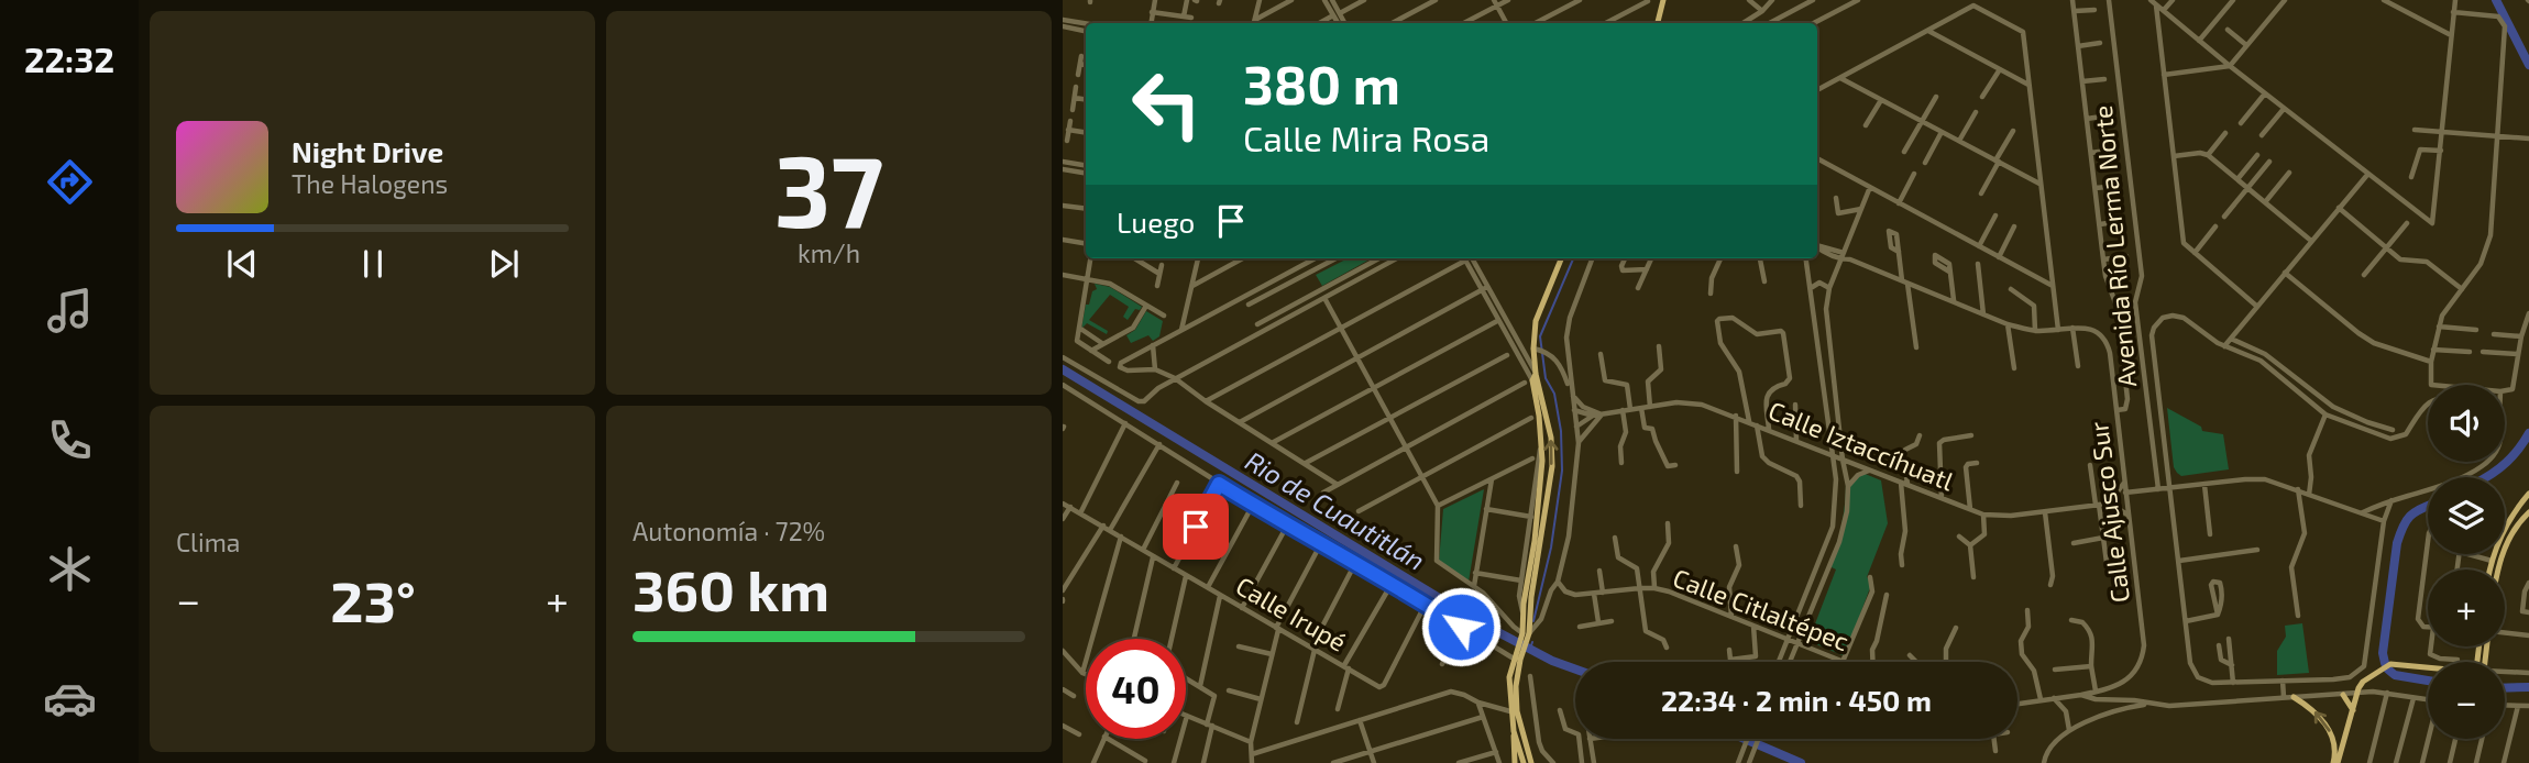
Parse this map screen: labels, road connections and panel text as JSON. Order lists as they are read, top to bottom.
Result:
{
  "streets": {
    "street": [
      "Avenida Río Lerma Norte",
      "Calle Iztaccíhuatl",
      "Calle Ajusco Sur",
      "Calle Citlaltépec",
      "Calle Irupé"
    ]
  },
  "water": ["Rio de Cuautitlán"],
  "page": {
    "tabs": "22:32",
    "tile": [
      ["37", "km/h"],
      "Clima",
      ["Autonomía · 72%", "360 km"]
    ],
    "turn": ["380 m", "Calle Mira Rosa"],
    "song": ["Night Drive", "The Halogens"],
    "then": "Luego",
    "map_buttons": ["+", "−"],
    "heat": ["−", "23°", "+"],
    "limit": "40",
    "trip": "22:34 · 2 min · 450 m"
  }
}
